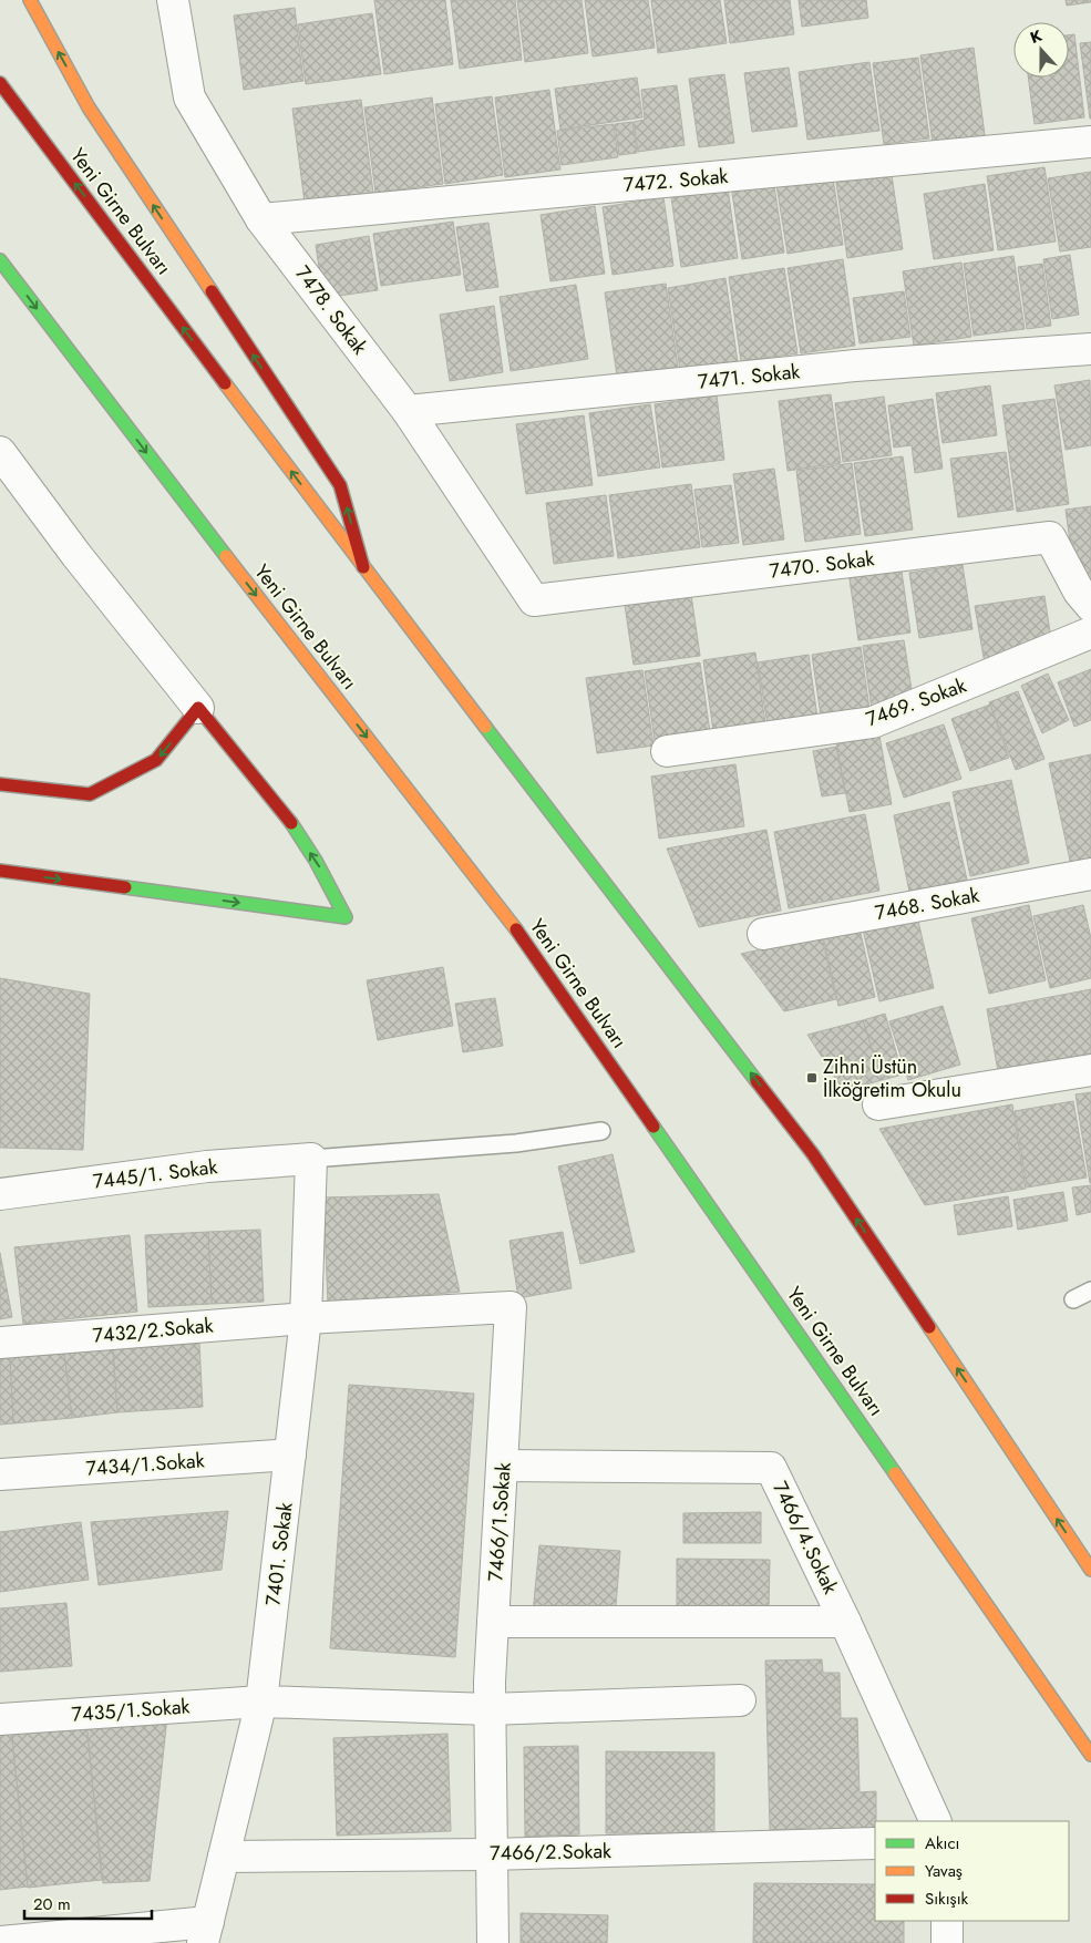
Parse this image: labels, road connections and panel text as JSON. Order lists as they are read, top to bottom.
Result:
{
  "streets": {
    "main road": ["Yeni Girne Bulvarı"],
    "street": [
      "7472. Sokak",
      "7478. Sokak",
      "7471. Sokak",
      "7470. Sokak",
      "7469. Sokak",
      "7468. Sokak",
      "7445/1. Sokak",
      "7432/2.Sokak",
      "7434/1.Sokak",
      "7466/1.Sokak",
      "7466/4.Sokak",
      "7401. Sokak",
      "7435/1.Sokak",
      "7466/2.Sokak"
    ]
  },
  "crossings": [
    ["7472. Sokak", "7478. Sokak"],
    ["7478. Sokak", "7471. Sokak"],
    ["7478. Sokak", "7470. Sokak"],
    ["7445/1. Sokak", "7401. Sokak"],
    ["7432/2.Sokak", "7466/1.Sokak"],
    ["7432/2.Sokak", "7401. Sokak"],
    ["7434/1.Sokak", "7401. Sokak"],
    ["7466/1.Sokak", "7466/4.Sokak"],
    ["7466/1.Sokak", "7401. Sokak"],
    ["7466/1.Sokak", "7435/1.Sokak"],
    ["7466/1.Sokak", "7466/2.Sokak"],
    ["7401. Sokak", "7435/1.Sokak"],
    ["7401. Sokak", "7466/2.Sokak"]
  ],
  "places": {
    "transit": ["Zihni Üstün İlköğretim Okulu"]
  },
  "legend": ["Akıcı", "Yavaş", "Sıkışık"],
  "scale_bar": "20 m",
  "north": "top"
}
